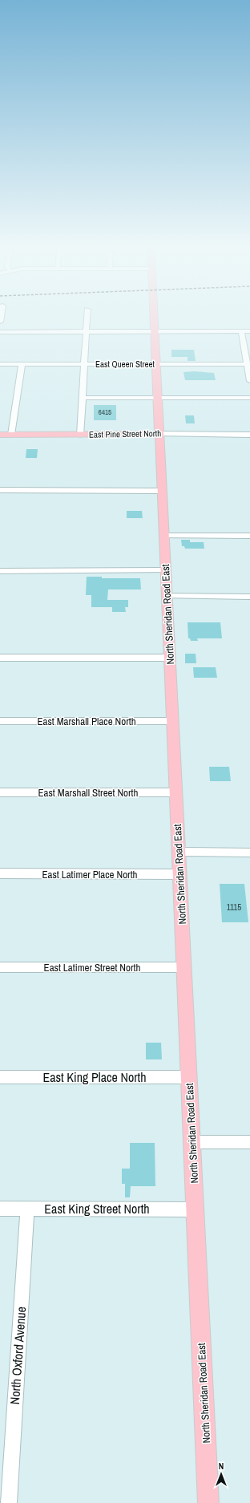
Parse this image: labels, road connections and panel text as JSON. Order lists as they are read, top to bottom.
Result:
{
  "streets": {
    "main road": ["East Pine Street North", "North Sheridan Road East"],
    "street": [
      "East Queen Street",
      "East Marshall Place North",
      "East Marshall Street North",
      "East Latimer Place North",
      "East Latimer Street North",
      "East King Place North",
      "East King Street North",
      "North Oxford Avenue"
    ]
  },
  "crossings": [
    ["East Queen Street", "North Sheridan Road East"],
    ["East Pine Street North", "North Sheridan Road East"],
    ["North Sheridan Road East", "East Marshall Place North"],
    ["North Sheridan Road East", "East Marshall Street North"],
    ["North Sheridan Road East", "East Latimer Place North"],
    ["North Sheridan Road East", "East Latimer Street North"],
    ["North Sheridan Road East", "East King Place North"],
    ["North Sheridan Road East", "East King Street North"],
    ["East King Street North", "North Oxford Avenue"]
  ],
  "house_numbers": ["6415", "1115"],
  "north": "top"
}
